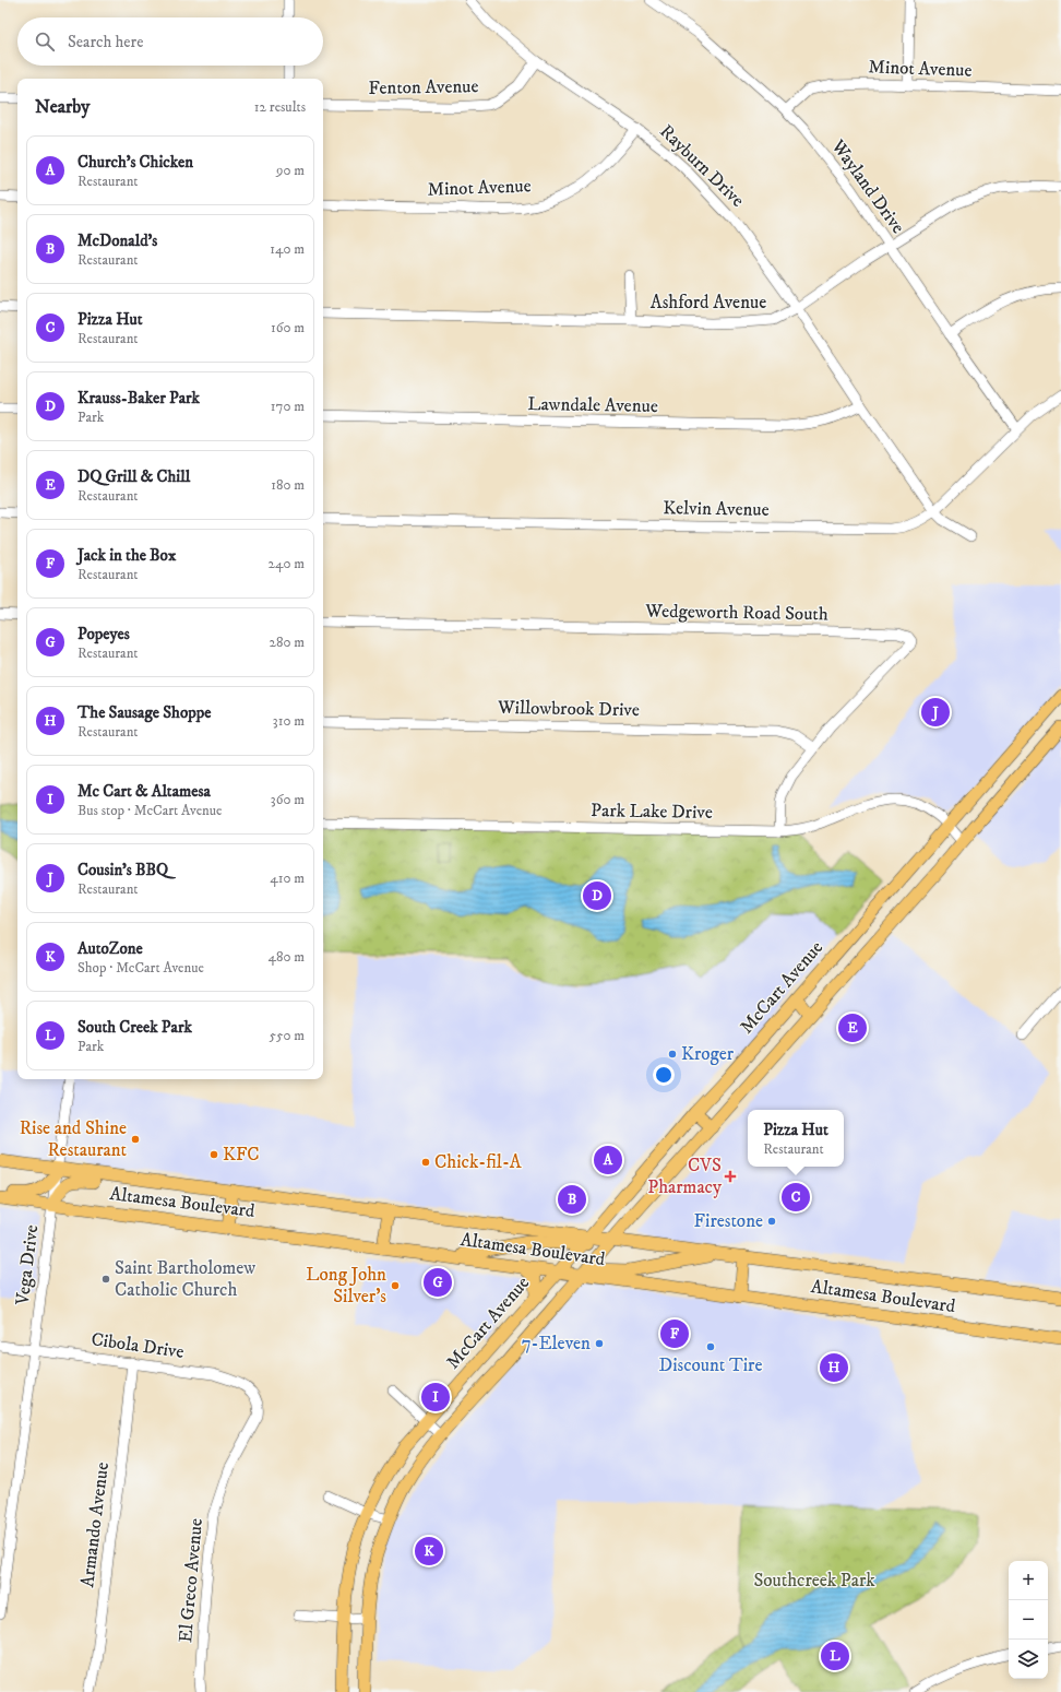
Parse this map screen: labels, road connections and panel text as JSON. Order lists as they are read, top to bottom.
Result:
{
  "streets": {
    "main road": ["McCart Avenue", "Altamesa Boulevard"],
    "street": [
      "Minot Avenue",
      "Fenton Avenue",
      "Rayburn Drive",
      "Wayland Drive",
      "Ashford Avenue",
      "Lawndale Avenue",
      "Kelvin Avenue",
      "Wedgeworth Road South",
      "Willowbrook Drive",
      "Park Lake Drive",
      "Vega Drive",
      "Cibola Drive",
      "Armando Avenue",
      "El Greco Avenue"
    ]
  },
  "crossings": [
    ["Minot Avenue", "Rayburn Drive"],
    ["Minot Avenue", "Wayland Drive"],
    ["Fenton Avenue", "Rayburn Drive"],
    ["Rayburn Drive", "Ashford Avenue"],
    ["Rayburn Drive", "Lawndale Avenue"],
    ["Rayburn Drive", "Kelvin Avenue"],
    ["Wayland Drive", "Ashford Avenue"],
    ["Wayland Drive", "Kelvin Avenue"],
    ["Wedgeworth Road South", "Willowbrook Drive"],
    ["Wedgeworth Road South", "Park Lake Drive"],
    ["Park Lake Drive", "McCart Avenue"],
    ["McCart Avenue", "Altamesa Boulevard"],
    ["Altamesa Boulevard", "Vega Drive"],
    ["Vega Drive", "Cibola Drive"],
    ["Cibola Drive", "Armando Avenue"],
    ["Cibola Drive", "El Greco Avenue"]
  ],
  "parks": ["Southcreek Park"],
  "places": {
    "other": [
      "Kroger",
      "Rise and Shine Restaurant",
      "KFC",
      "Chick-fil-A",
      "Firestone",
      "Saint Bartholomew Catholic Church",
      "Long John Silver's",
      "7-Eleven",
      "Discount Tire"
    ],
    "health": ["CVS Pharmacy"]
  },
  "page": {
    "search": "Search here",
    "heading": ["Nearby", "12 results"],
    "list": [
      {
        "mark": "A",
        "name": "Church's Chicken",
        "note": "Restaurant",
        "value": "90 m"
      },
      {
        "mark": "B",
        "name": "McDonald's",
        "note": "Restaurant",
        "value": "140 m"
      },
      {
        "mark": "C",
        "name": "Pizza Hut",
        "note": "Restaurant",
        "value": "160 m"
      },
      {
        "mark": "D",
        "name": "Krauss-Baker Park",
        "note": "Park",
        "value": "170 m"
      },
      {
        "mark": "E",
        "name": "DQ Grill & Chill",
        "note": "Restaurant",
        "value": "180 m"
      },
      {
        "mark": "F",
        "name": "Jack in the Box",
        "note": "Restaurant",
        "value": "240 m"
      },
      {
        "mark": "G",
        "name": "Popeyes",
        "note": "Restaurant",
        "value": "280 m"
      },
      {
        "mark": "H",
        "name": "The Sausage Shoppe",
        "note": "Restaurant",
        "value": "310 m"
      },
      {
        "mark": "I",
        "name": "Mc Cart & Altamesa",
        "note": "Bus stop · McCart Avenue",
        "value": "360 m"
      },
      {
        "mark": "J",
        "name": "Cousin's BBQ",
        "note": "Restaurant",
        "value": "410 m"
      },
      {
        "mark": "K",
        "name": "AutoZone",
        "note": "Shop · McCart Avenue",
        "value": "480 m"
      },
      {
        "mark": "L",
        "name": "South Creek Park",
        "note": "Park",
        "value": "550 m"
      }
    ],
    "pins": [
      "J",
      "D",
      "E",
      "A",
      "C",
      "B",
      "G",
      "F",
      "H",
      "I",
      "K",
      "L"
    ],
    "popup": ["Pizza Hut", "Restaurant"],
    "map_buttons": ["+", "−"]
  }
}
